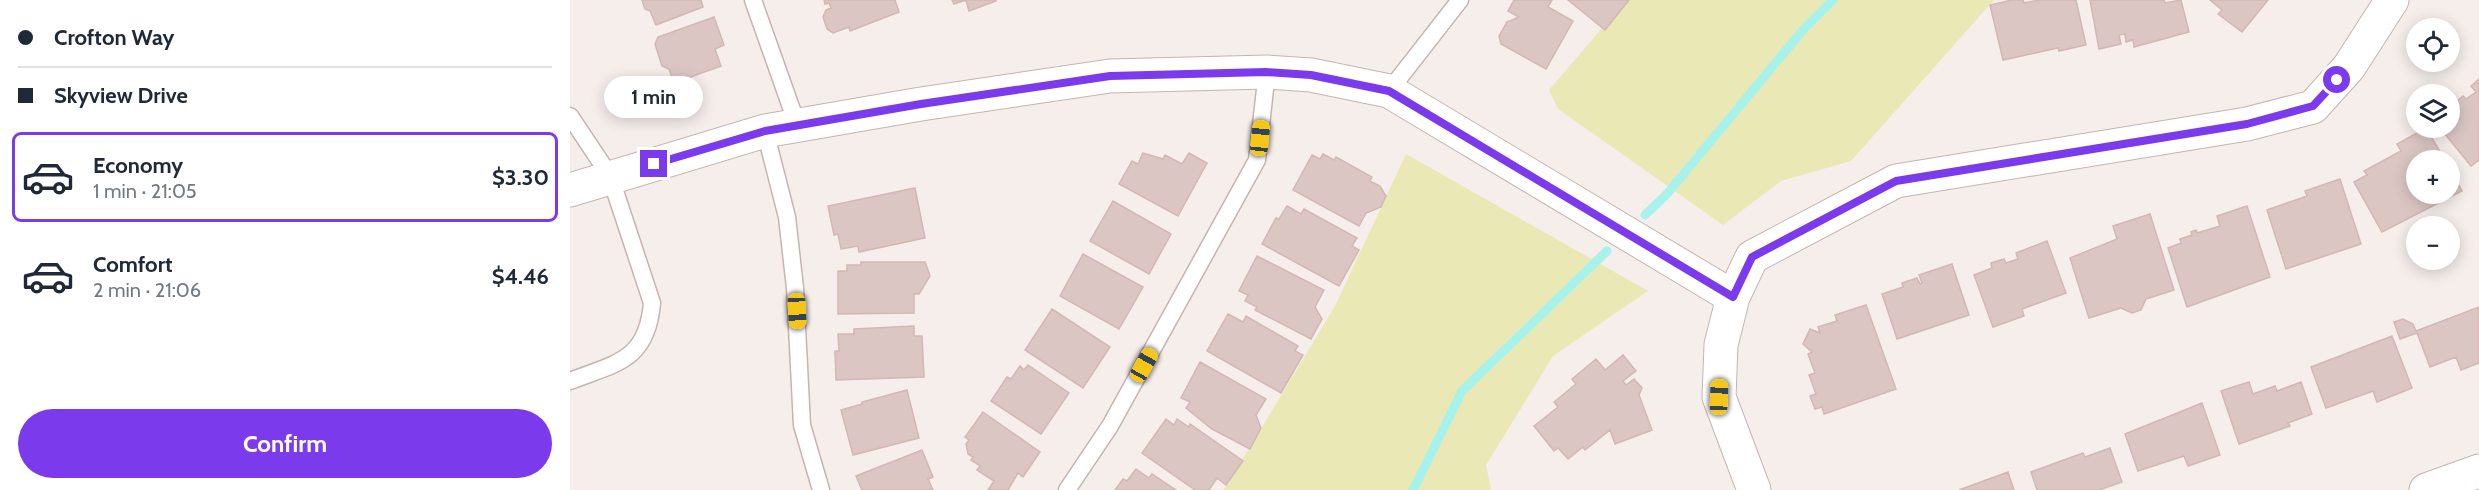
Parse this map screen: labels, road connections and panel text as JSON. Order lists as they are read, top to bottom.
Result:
{
  "page": {
    "banner": ["Crofton Way", "Skyview Drive"],
    "map_buttons": ["+", "−"],
    "bubble": "1 min",
    "list": [
      {
        "name": "Economy",
        "note": "1 min · 21:05",
        "value": "$3.30"
      },
      {
        "name": "Comfort",
        "note": "2 min · 21:06",
        "value": "$4.46"
      }
    ],
    "buttons": "Confirm"
  }
}
